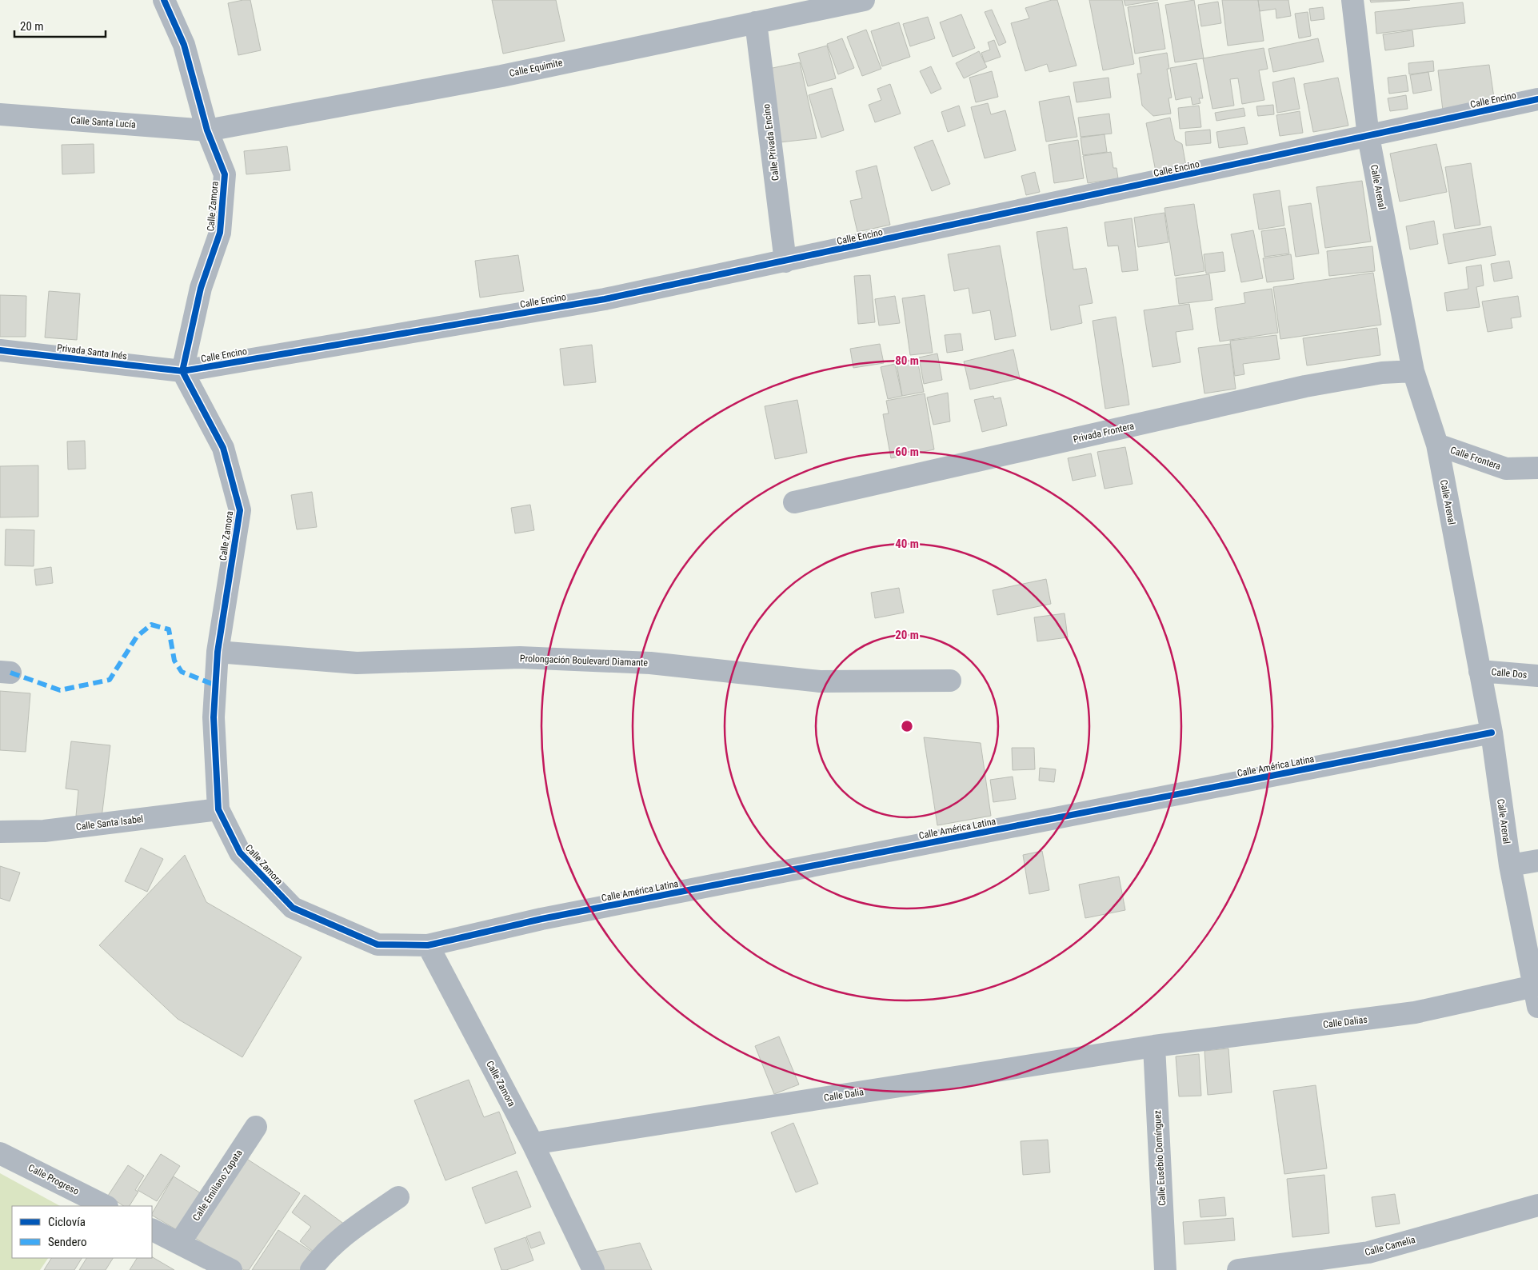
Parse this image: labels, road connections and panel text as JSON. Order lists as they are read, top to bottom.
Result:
{
  "streets": {
    "street": [
      "Calle Equimite",
      "Calle Encino",
      "Calle Santa Lucía",
      "Calle Privada Encino",
      "Calle Arenal",
      "Calle Zamora",
      "Privada Santa Inés",
      "Privada Frontera",
      "Calle Frontera",
      "Prolongación Boulevard Diamante",
      "Calle Dos",
      "Calle América Latina",
      "Calle Santa Isabel",
      "Calle Dalias",
      "Calle Dalia",
      "Calle Eusebio Domínguez",
      "Calle Progreso",
      "Calle Emiliano Zapata",
      "Calle Camelia"
    ]
  },
  "crossings": [
    ["Calle Equimite", "Calle Santa Lucía"],
    ["Calle Equimite", "Calle Privada Encino"],
    ["Calle Equimite", "Calle Zamora"],
    ["Calle Encino", "Calle Privada Encino"],
    ["Calle Encino", "Calle Arenal"],
    ["Calle Encino", "Calle Zamora"],
    ["Calle Encino", "Privada Santa Inés"],
    ["Calle Santa Lucía", "Calle Zamora"],
    ["Calle Arenal", "Privada Frontera"],
    ["Calle Arenal", "Calle Frontera"],
    ["Calle Arenal", "Calle Dos"],
    ["Calle Arenal", "Calle América Latina"],
    ["Calle Arenal", "Calle Dalias"],
    ["Calle Zamora", "Privada Santa Inés"],
    ["Calle Zamora", "Prolongación Boulevard Diamante"],
    ["Calle Zamora", "Calle América Latina"],
    ["Calle Zamora", "Calle Santa Isabel"],
    ["Calle Zamora", "Calle Dalia"],
    ["Calle Dalias", "Calle Dalia"],
    ["Calle Dalias", "Calle Eusebio Domínguez"],
    ["Calle Dalia", "Calle Eusebio Domínguez"]
  ],
  "legend": ["Ciclovía", "Sendero"],
  "scale_bar": "20 m",
  "rings": [
    "80 m",
    "60 m",
    "40 m",
    "20 m"
  ]
}
